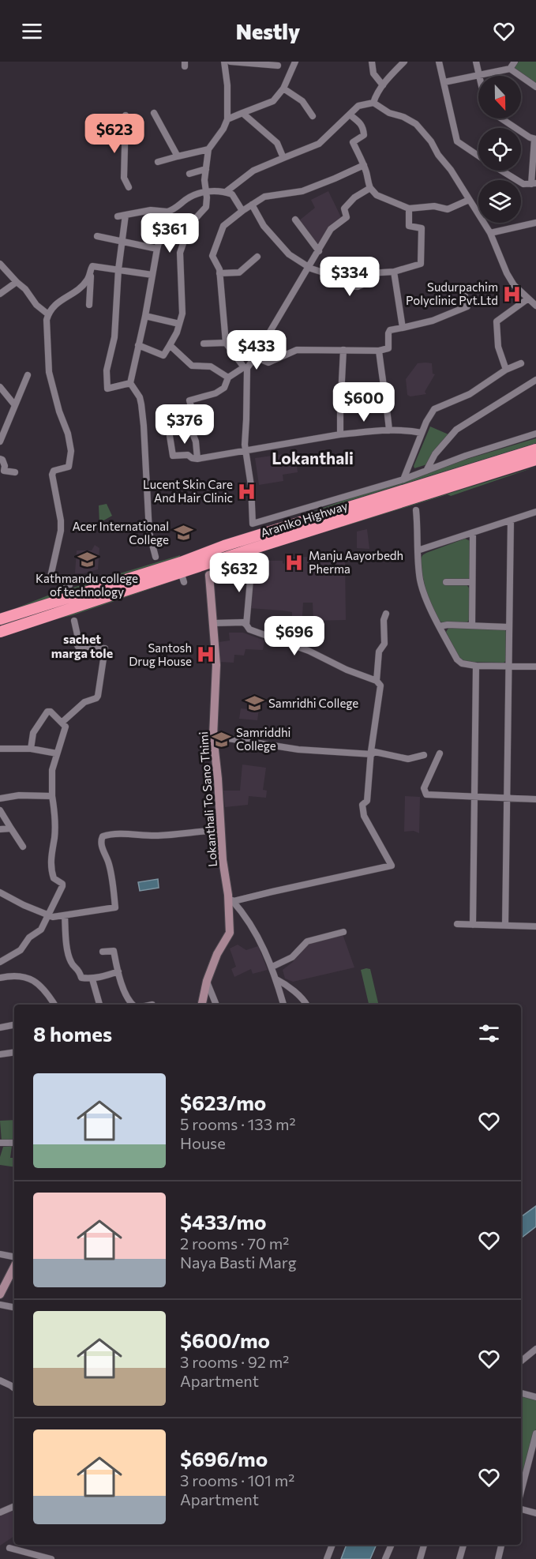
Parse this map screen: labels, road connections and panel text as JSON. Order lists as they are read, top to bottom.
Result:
{
  "streets": {
    "highway": ["Araniko Highway"],
    "main road": ["Lokanthali To Sano Thimi"]
  },
  "districts": ["Lokanthali", "sachet marga tole"],
  "places": {
    "hospital": [
      "Sudurpachim Polyclinic Pvt.Ltd",
      "Lucent Skin Care And Hair Clinic",
      "Manju Aayorbedh Pherma",
      "Santosh Drug House"
    ],
    "school or university": [
      "Acer International College",
      "Kathmandu college of technology",
      "Samridhi College",
      "Samriddhi College"
    ]
  },
  "north": "bottom",
  "page": {
    "header": "Nestly",
    "price": [
      "$623",
      "$361",
      "$334",
      "$433",
      "$600",
      "$376",
      "$632",
      "$696"
    ],
    "heading": "8 homes",
    "list": [
      {
        "name": "$623/mo",
        "note": "5 rooms · 133 m² · House"
      },
      {
        "name": "$433/mo",
        "note": "2 rooms · 70 m² · Naya Basti Marg"
      },
      {
        "name": "$600/mo",
        "note": "3 rooms · 92 m² · Apartment"
      },
      {
        "name": "$696/mo",
        "note": "3 rooms · 101 m² · Apartment"
      }
    ]
  }
}
